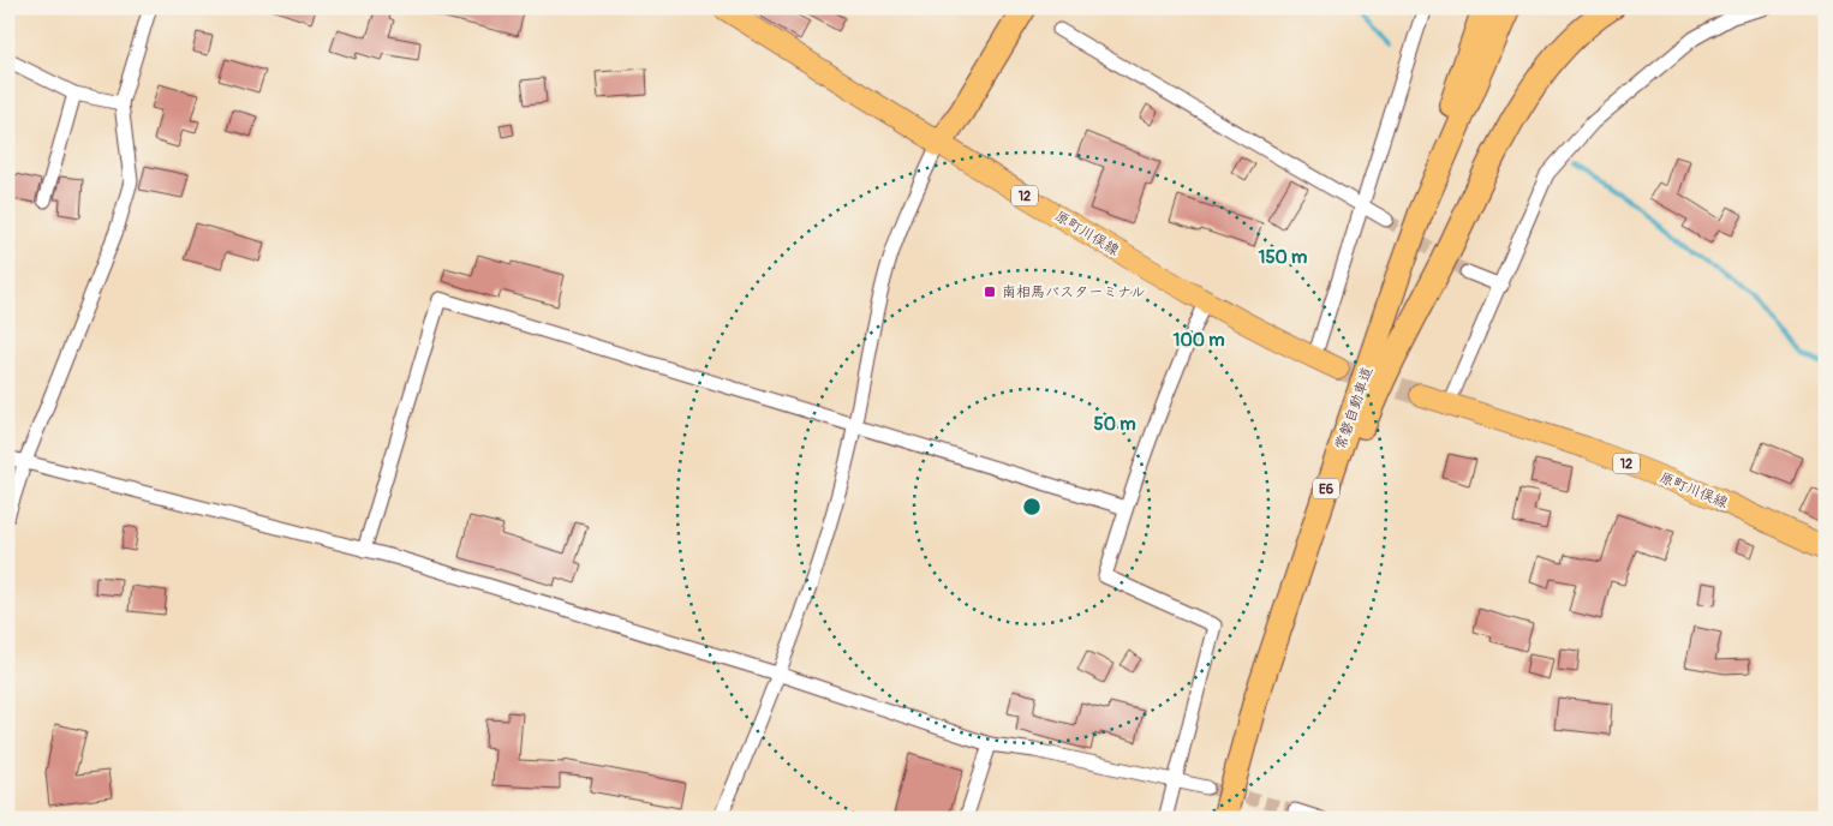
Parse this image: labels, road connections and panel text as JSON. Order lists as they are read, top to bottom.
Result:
{
  "streets": {
    "highway": ["常磐自動車道", "E6"],
    "main road": ["12", "原町川俣線"]
  },
  "places": {
    "transit": ["南相馬バスターミナル"]
  },
  "rings": ["150 m", "100 m", "50 m"]
}
